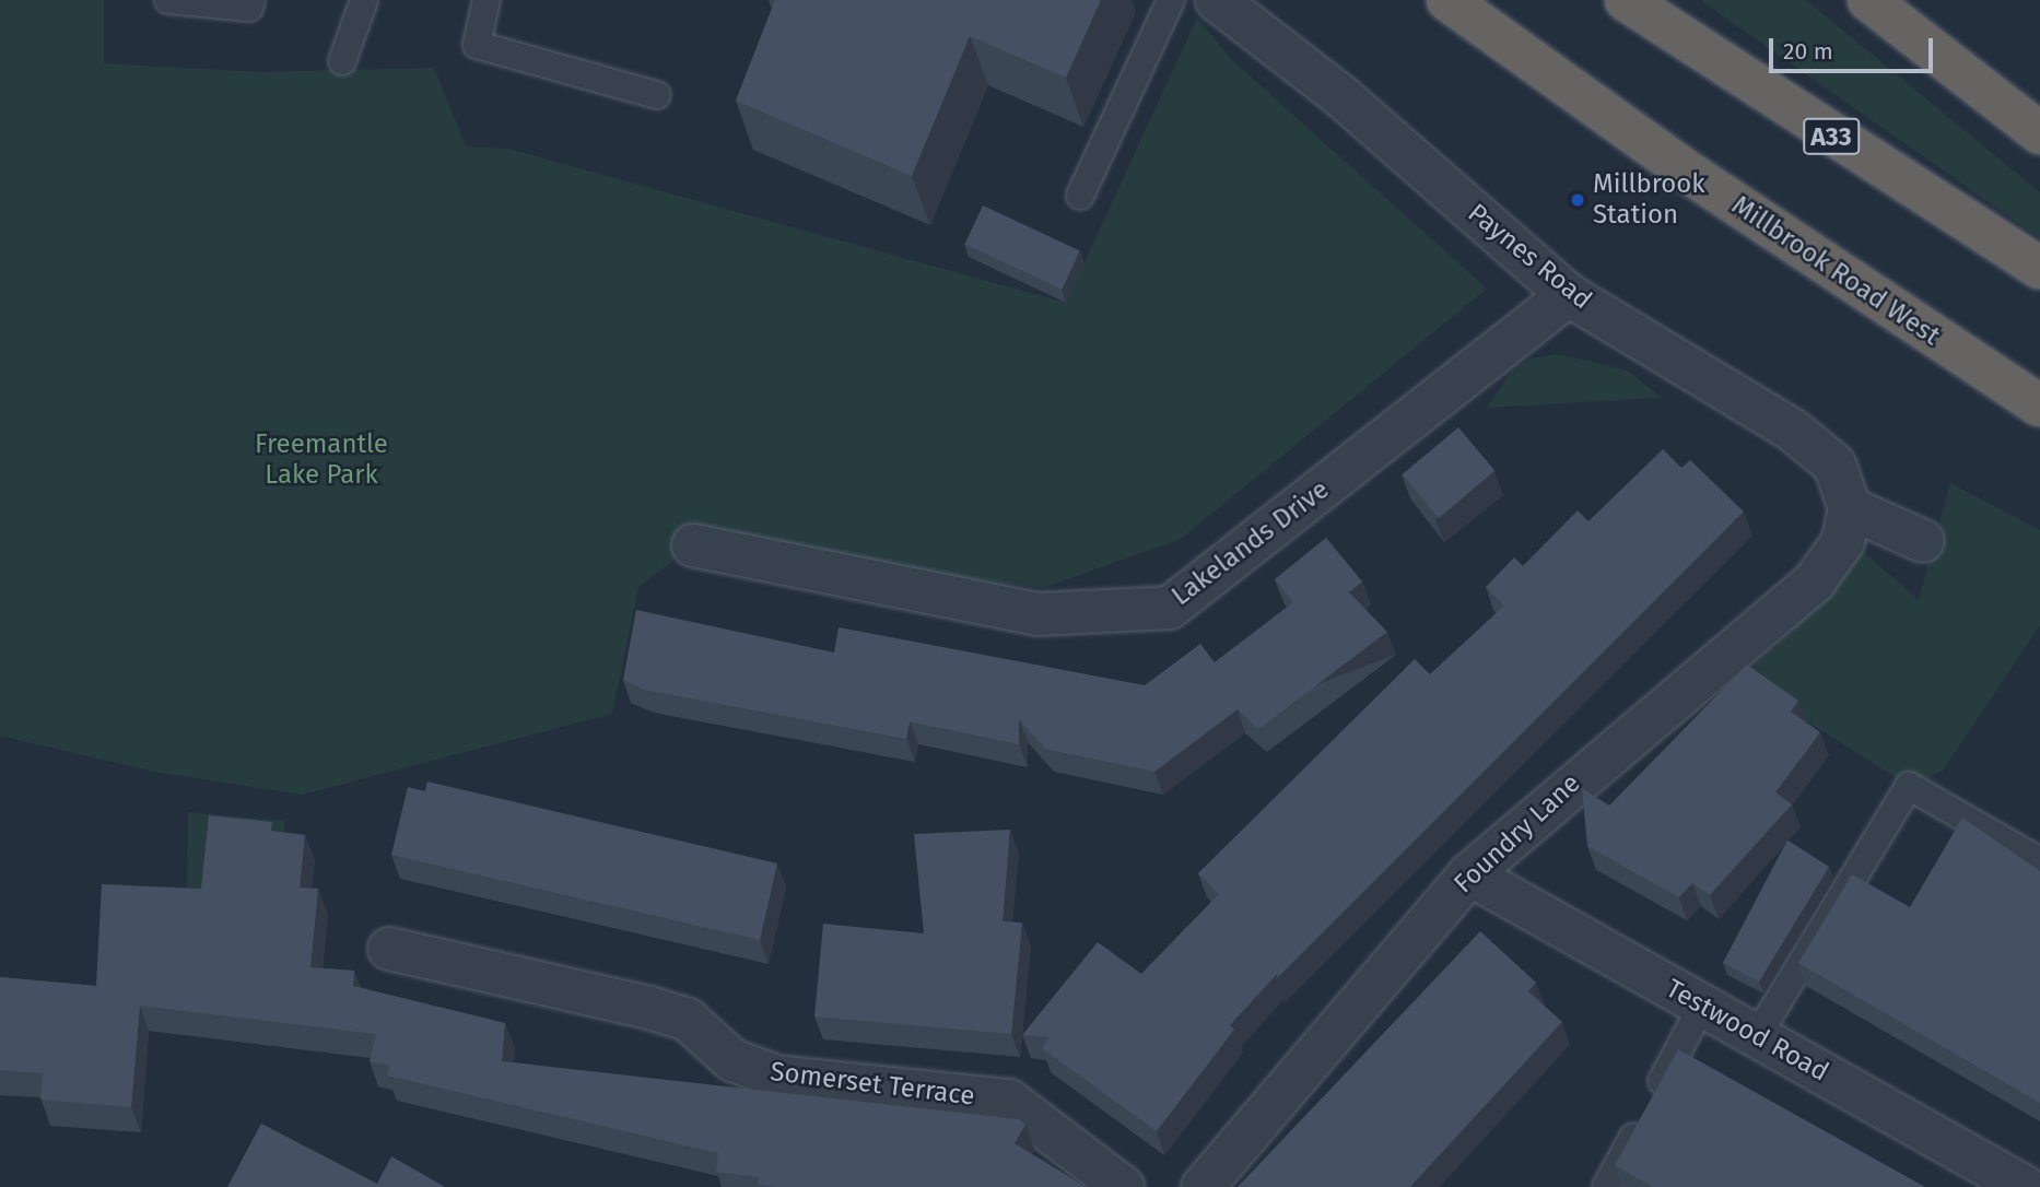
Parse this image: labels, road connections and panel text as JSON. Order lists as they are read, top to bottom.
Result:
{
  "streets": {
    "highway": ["A33", "Millbrook Road West"],
    "street": [
      "Paynes Road",
      "Lakelands Drive",
      "Foundry Lane",
      "Testwood Road",
      "Somerset Terrace"
    ]
  },
  "crossings": [
    ["Paynes Road", "Lakelands Drive"],
    ["Paynes Road", "Foundry Lane"],
    ["Foundry Lane", "Testwood Road"]
  ],
  "parks": ["Freemantle Lake Park"],
  "places": ["Millbrook Station"],
  "scale_bar": "20 m"
}
